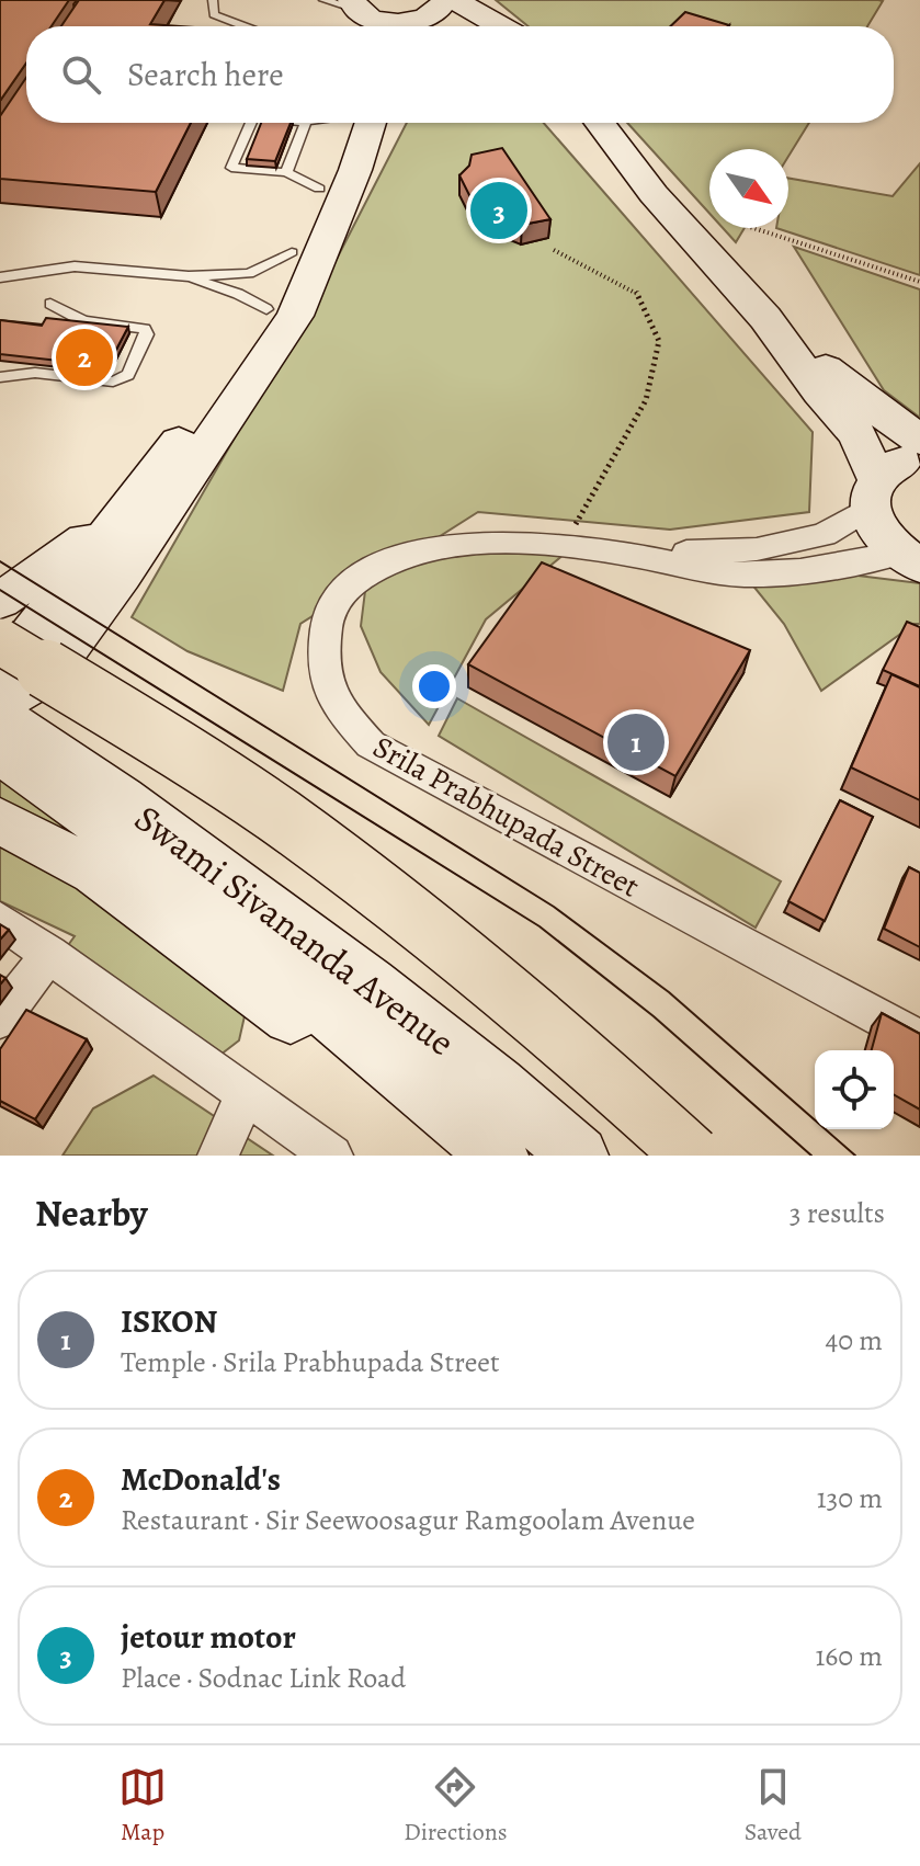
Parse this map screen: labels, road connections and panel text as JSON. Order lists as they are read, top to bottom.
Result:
{
  "streets": {
    "main road": ["Swami Sivananda Avenue"],
    "street": ["Srila Prabhupada Street"]
  },
  "north": "bottom right",
  "page": {
    "search": "Search here",
    "pins": ["3", "2", "1"],
    "heading": ["Nearby", "3 results"],
    "list": [
      {
        "mark": "1",
        "name": "ISKON",
        "note": "Temple · Srila Prabhupada Street",
        "value": "40 m"
      },
      {
        "mark": "2",
        "name": "McDonald's",
        "note": "Restaurant · Sir Seewoosagur Ramgoolam Avenue",
        "value": "130 m"
      },
      {
        "mark": "3",
        "name": "jetour motor",
        "note": "Place · Sodnac Link Road",
        "value": "160 m"
      }
    ],
    "nav": ["Map", "Directions", "Saved"]
  }
}
